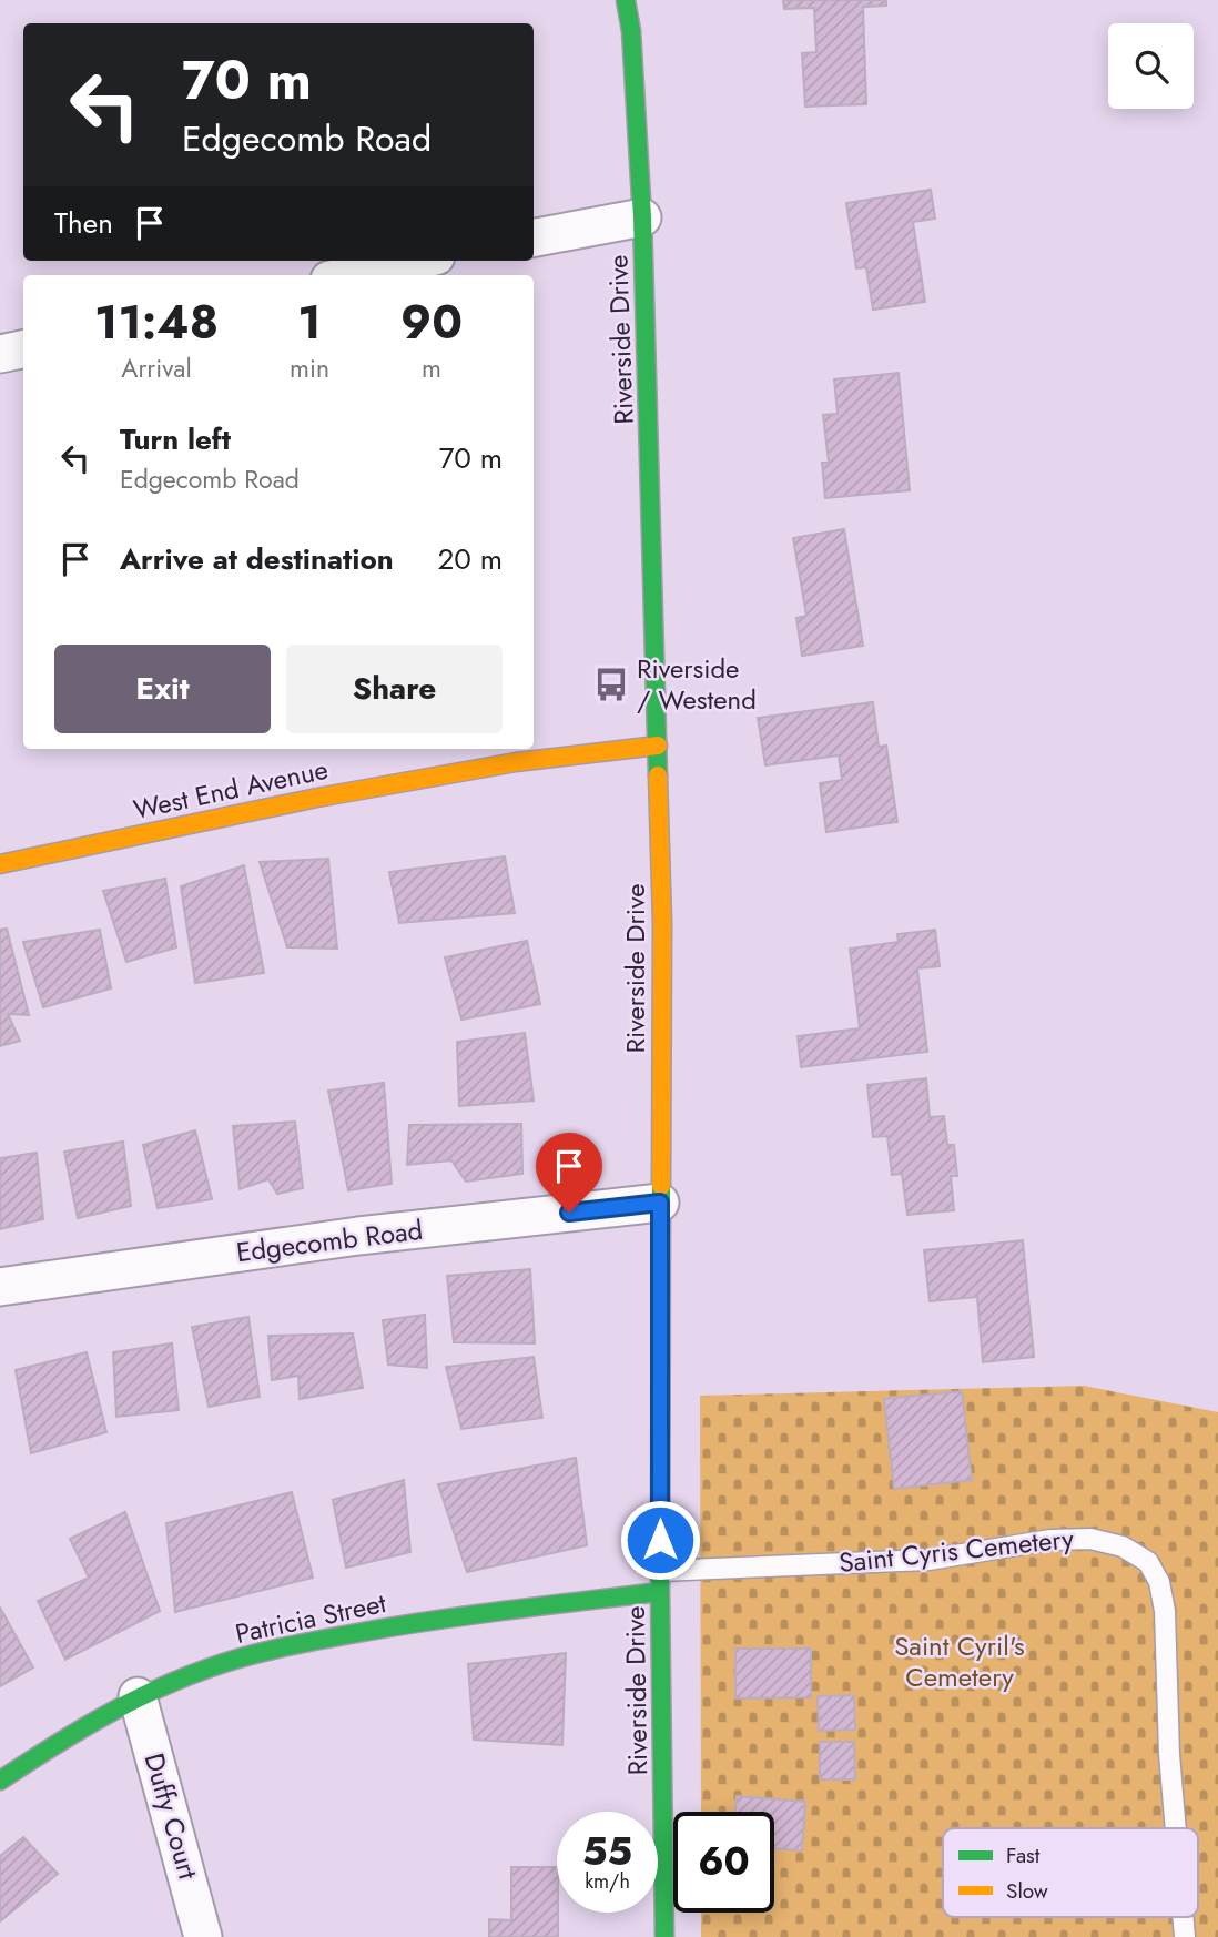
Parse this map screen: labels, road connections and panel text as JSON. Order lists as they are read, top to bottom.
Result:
{
  "streets": {
    "main road": ["Riverside Drive", "West End Avenue", "Patricia Street"],
    "street": ["Edgecomb Road", "Duffy Court"],
    "lane": ["Saint Cyris Cemetery"]
  },
  "crossings": [
    ["Riverside Drive", "West End Avenue"],
    ["Riverside Drive", "Edgecomb Road"],
    ["Riverside Drive", "Saint Cyris Cemetery"],
    ["Riverside Drive", "Patricia Street"],
    ["Patricia Street", "Duffy Court"]
  ],
  "parks": ["Saint Cyril's Cemetery"],
  "places": {
    "bus stop": ["Riverside / Westend"]
  },
  "legend": ["Fast", "Slow"],
  "page": {
    "turn": ["70 m", "Edgecomb Road"],
    "then": "Then",
    "eta": [
      "11:48",
      "Arrival",
      "1",
      "min",
      "90",
      "m"
    ],
    "list": [
      {
        "name": "Turn left",
        "note": "Edgecomb Road",
        "value": "70 m"
      },
      {
        "name": "Arrive at destination",
        "value": "20 m"
      }
    ],
    "buttons": ["Exit", "Share"],
    "speed": "55 km/h",
    "limit": "60"
  }
}
